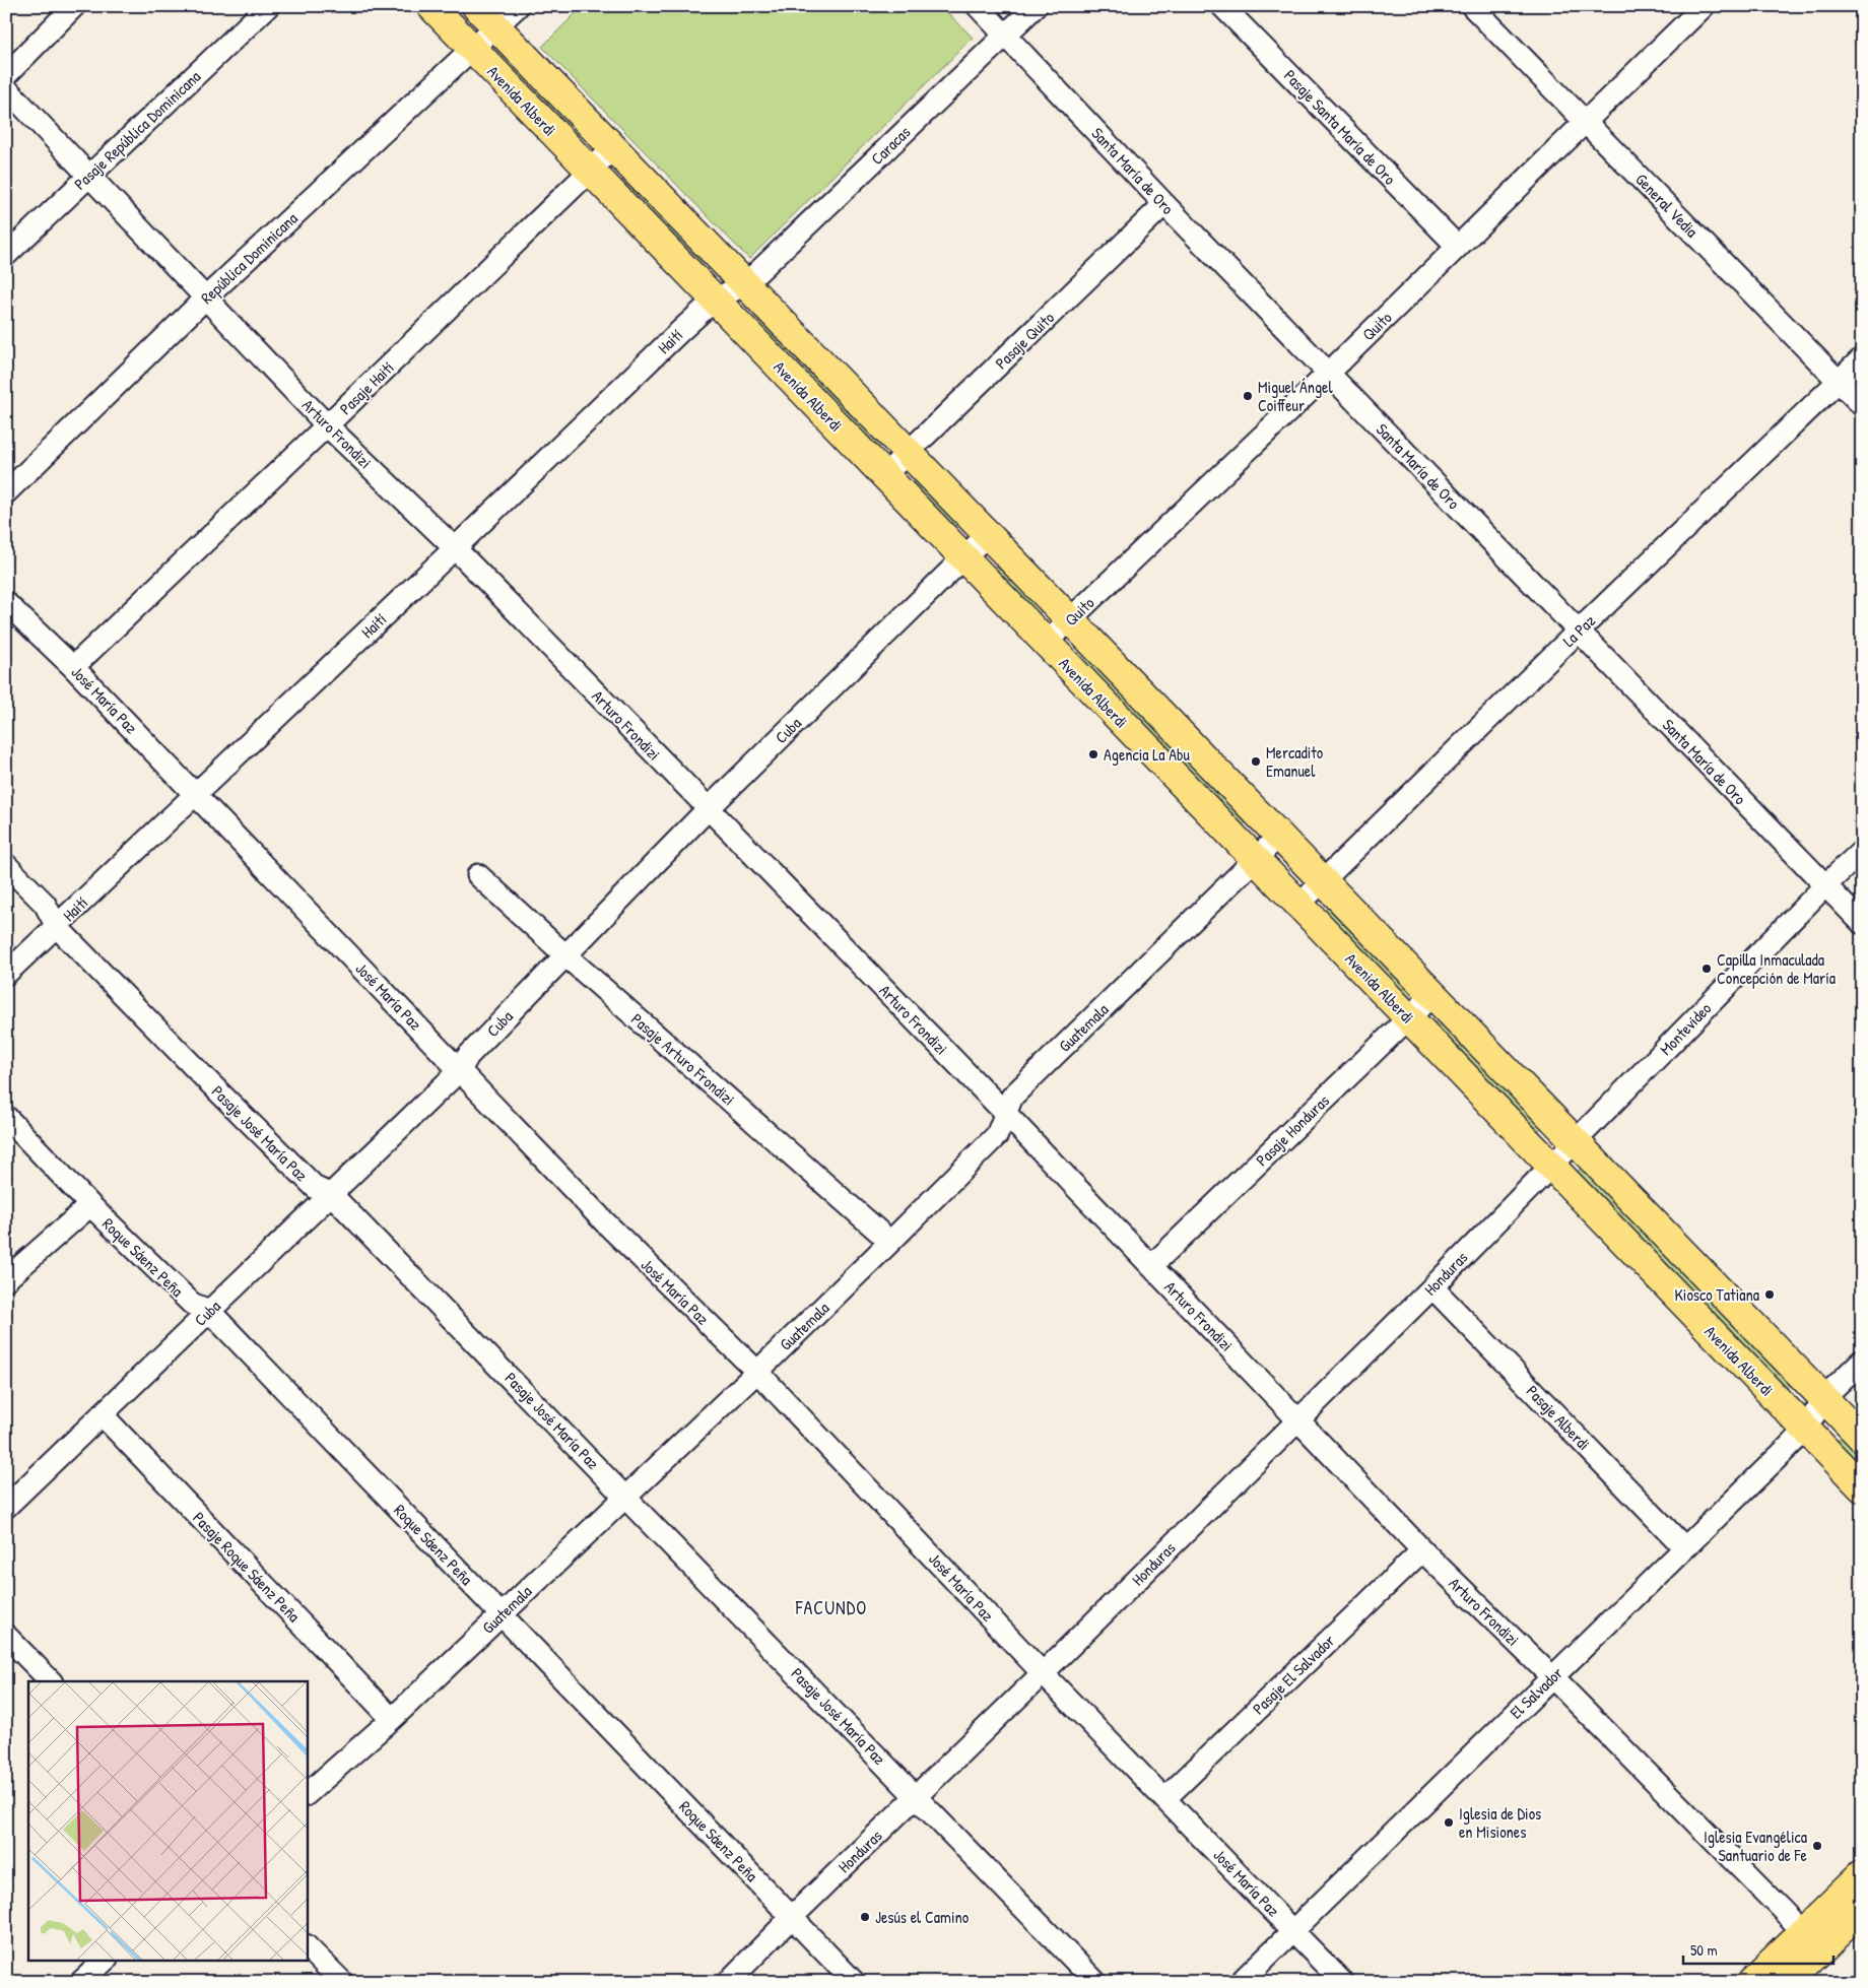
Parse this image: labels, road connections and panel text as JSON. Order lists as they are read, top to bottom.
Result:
{
  "streets": {
    "main road": ["Avenida Alberdi"],
    "street": [
      "Pasaje Santa María de Oro",
      "Pasaje República Dominicana",
      "Caracas",
      "Santa María de Oro",
      "General Vedia",
      "República Dominicana",
      "Quito",
      "Pasaje Quito",
      "Haití",
      "Pasaje Haití",
      "Arturo Frondizi",
      "La Paz",
      "José María Paz",
      "Cuba",
      "Guatemala",
      "Montevideo",
      "Pasaje Arturo Frondizi",
      "Pasaje Honduras",
      "Pasaje José María Paz",
      "Roque Sáenz Peña",
      "Honduras",
      "Pasaje Alberdi",
      "Pasaje Roque Sáenz Peña",
      "Pasaje El Salvador",
      "El Salvador"
    ]
  },
  "crossings": [
    ["Avenida Alberdi", "Caracas"],
    ["Avenida Alberdi", "República Dominicana"],
    ["Avenida Alberdi", "Quito"],
    ["Avenida Alberdi", "Pasaje Quito"],
    ["Avenida Alberdi", "Haití"],
    ["Avenida Alberdi", "Pasaje Haití"],
    ["Avenida Alberdi", "La Paz"],
    ["Avenida Alberdi", "Cuba"],
    ["Avenida Alberdi", "Guatemala"],
    ["Avenida Alberdi", "Montevideo"],
    ["Avenida Alberdi", "Pasaje Honduras"],
    ["Avenida Alberdi", "Honduras"],
    ["Avenida Alberdi", "El Salvador"],
    ["Pasaje Santa María de Oro", "Quito"],
    ["Pasaje República Dominicana", "Arturo Frondizi"],
    ["Caracas", "Santa María de Oro"],
    ["Caracas", "Haití"],
    ["Santa María de Oro", "Quito"],
    ["Santa María de Oro", "Pasaje Quito"],
    ["Santa María de Oro", "La Paz"],
    ["Santa María de Oro", "Montevideo"],
    ["General Vedia", "Quito"],
    ["General Vedia", "La Paz"],
    ["República Dominicana", "Arturo Frondizi"],
    ["Haití", "Arturo Frondizi"],
    ["Haití", "José María Paz"],
    ["Haití", "Pasaje José María Paz"],
    ["Pasaje Haití", "Arturo Frondizi"],
    ["Pasaje Haití", "José María Paz"],
    ["Arturo Frondizi", "Cuba"],
    ["Arturo Frondizi", "Guatemala"],
    ["Arturo Frondizi", "Pasaje Honduras"],
    ["Arturo Frondizi", "Honduras"],
    ["Arturo Frondizi", "Pasaje El Salvador"],
    ["Arturo Frondizi", "El Salvador"],
    ["José María Paz", "Cuba"],
    ["José María Paz", "Guatemala"],
    ["José María Paz", "Honduras"],
    ["José María Paz", "Pasaje El Salvador"],
    ["José María Paz", "El Salvador"],
    ["Cuba", "Pasaje Arturo Frondizi"],
    ["Cuba", "Pasaje José María Paz"],
    ["Cuba", "Roque Sáenz Peña"],
    ["Cuba", "Pasaje Roque Sáenz Peña"],
    ["Guatemala", "Pasaje Arturo Frondizi"],
    ["Guatemala", "Pasaje José María Paz"],
    ["Guatemala", "Roque Sáenz Peña"],
    ["Guatemala", "Pasaje Roque Sáenz Peña"],
    ["Montevideo", "Honduras"],
    ["Pasaje José María Paz", "Honduras"],
    ["Roque Sáenz Peña", "Honduras"],
    ["Honduras", "Pasaje Alberdi"],
    ["Pasaje Alberdi", "El Salvador"]
  ],
  "districts": ["FACUNDO"],
  "places": [
    "Miguel Ángel Coiffeur",
    "Agencia La Abu",
    "Mercadito Emanuel",
    "Capilla Inmaculada Concepción de María",
    "Kiosco Tatiana",
    "Iglesia de Dios en Misiones",
    "Iglesia Evangélica Santuario de Fe",
    "Jesús el Camino"
  ],
  "scale_bar": "50 m"
}
